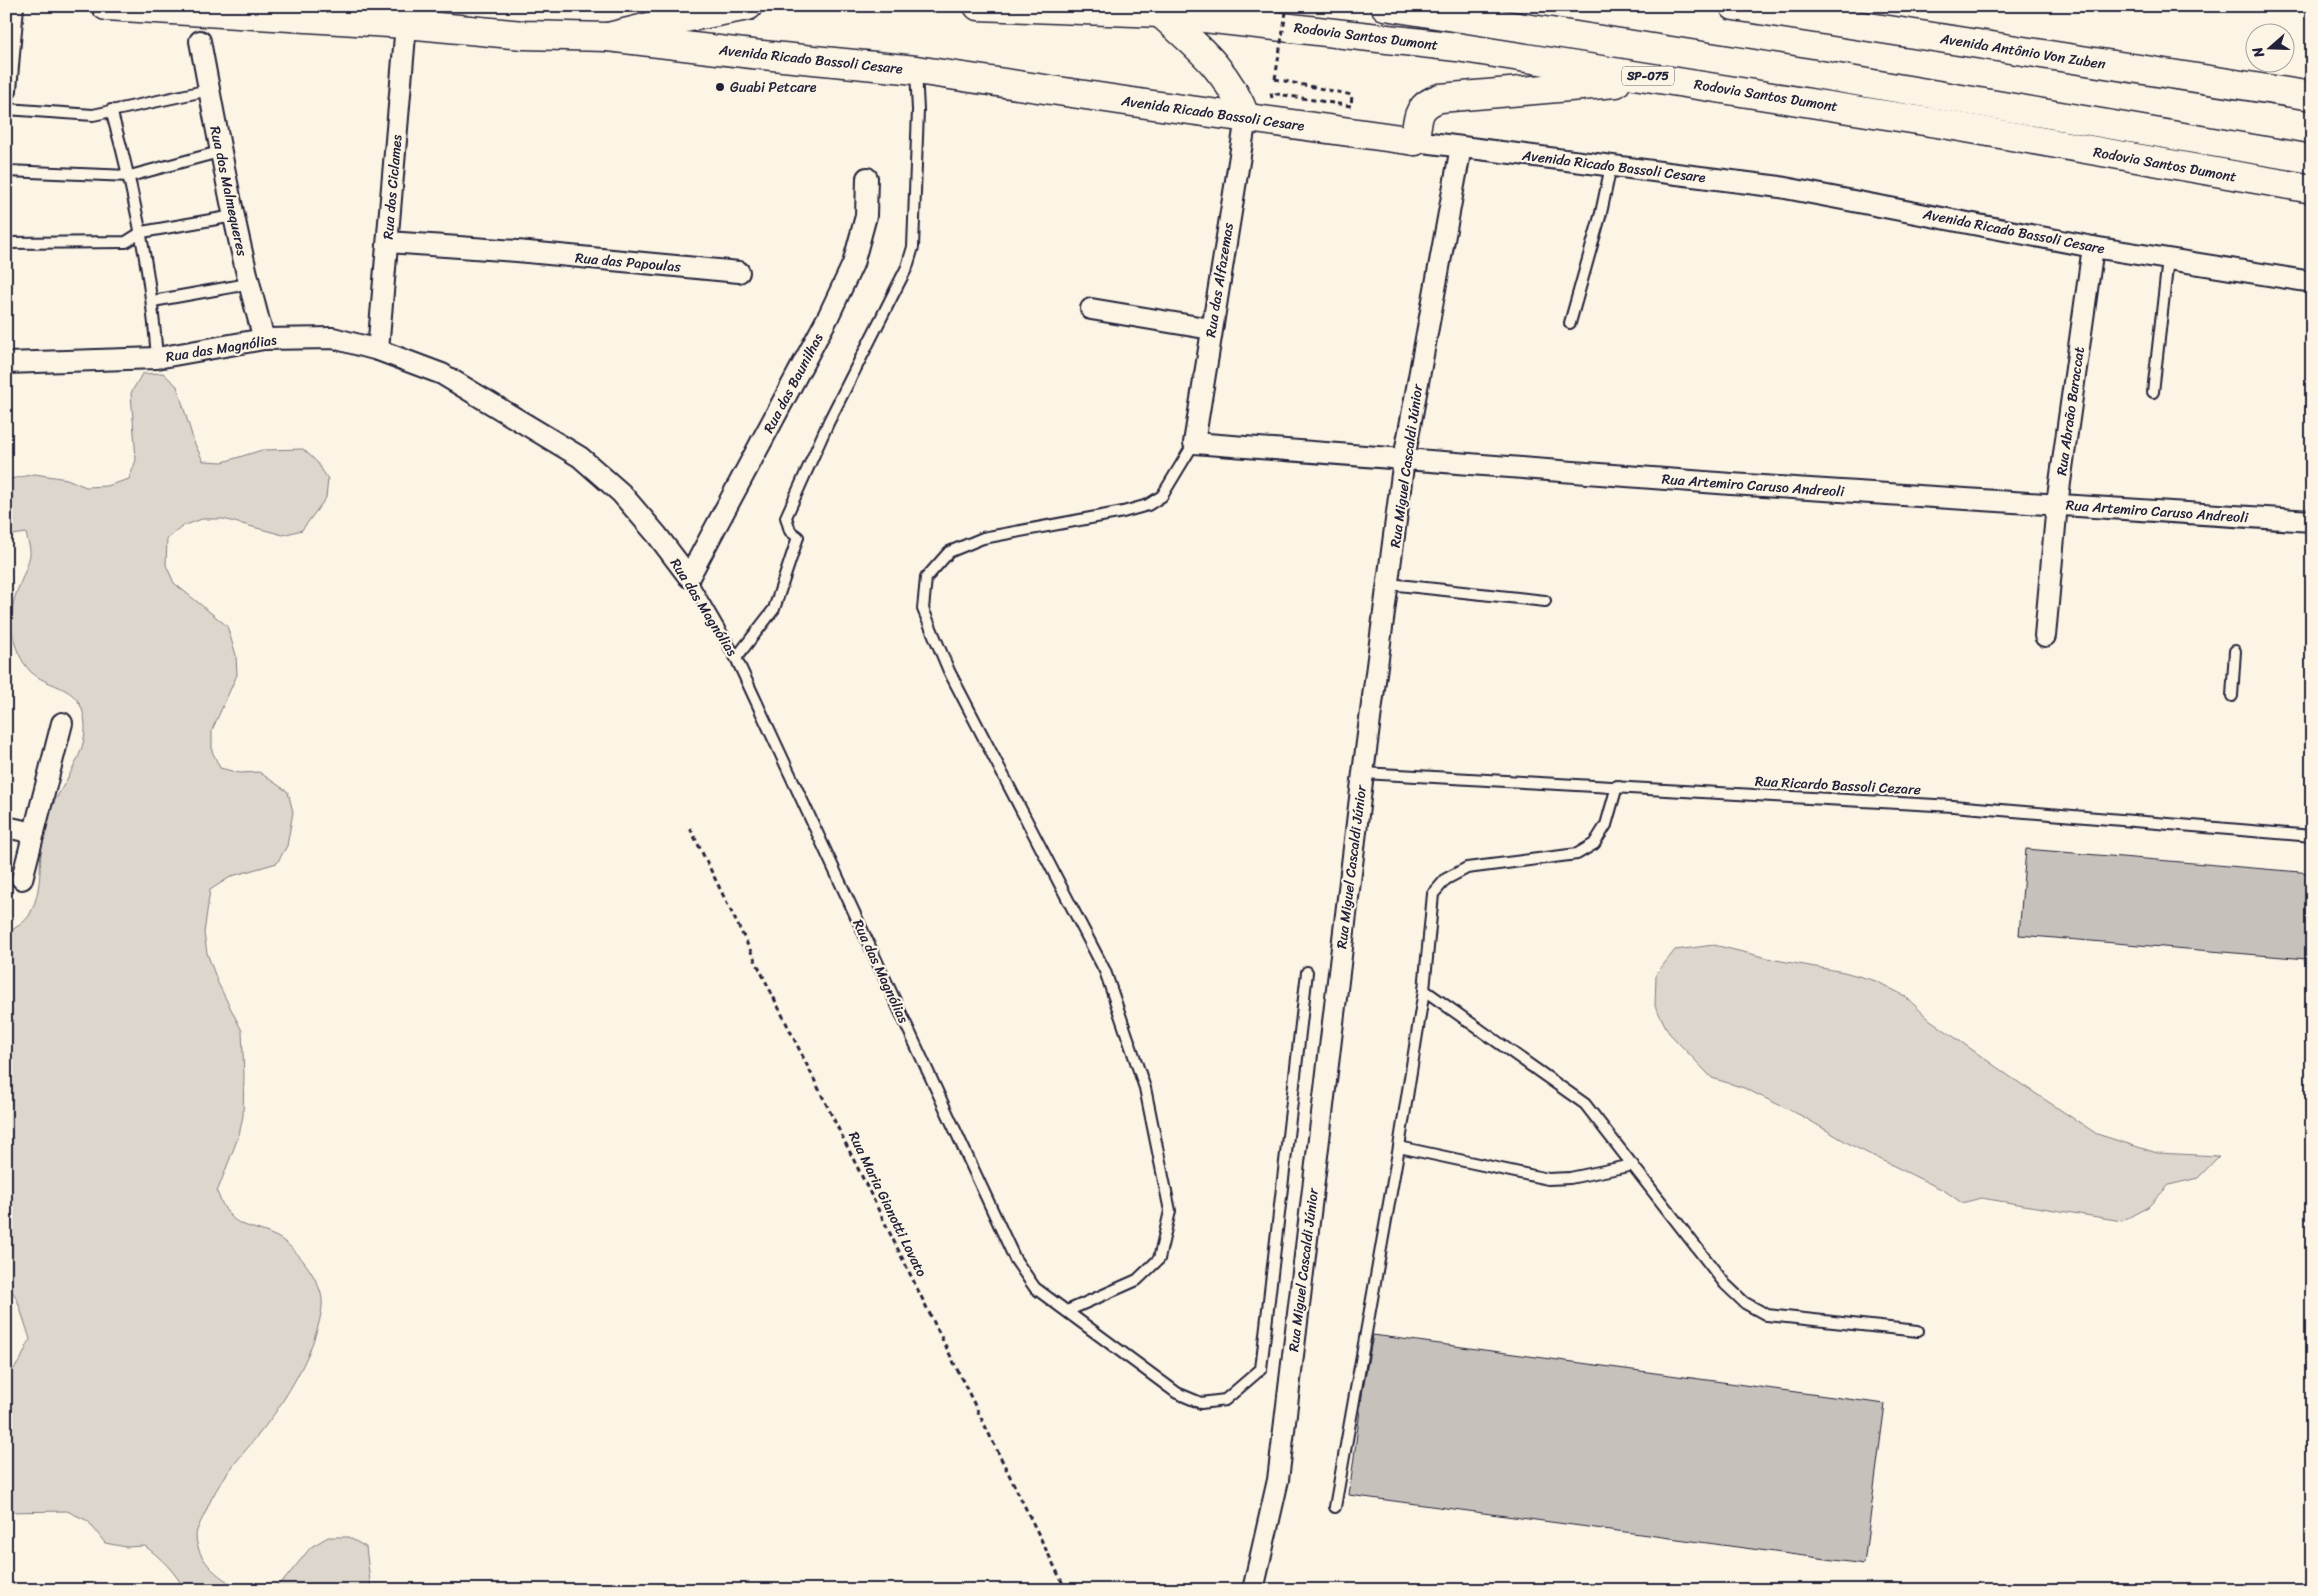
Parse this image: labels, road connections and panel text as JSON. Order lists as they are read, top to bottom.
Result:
{
  "streets": {
    "main road": [
      "Rodovia Santos Dumont",
      "Avenida Antônio Von Zuben",
      "Avenida Ricado Bassoli Cesare",
      "SP-075"
    ],
    "street": [
      "Rua dos Ciclames",
      "Rua dos Malmequeres",
      "Rua das Papoulas",
      "Rua das Alfazemas",
      "Rua das Magnólias",
      "Rua das Baunilhas",
      "Rua Abraão Baraccat",
      "Rua Miguel Cascaldi Júnior",
      "Rua Artemiro Caruso Andreoli"
    ],
    "lane": ["Rua Ricardo Bassoli Cezare"],
    "path": ["Rua Maria Gianotti Lovato"]
  },
  "crossings": [
    ["Avenida Ricado Bassoli Cesare", "Rua dos Ciclames"],
    ["Avenida Ricado Bassoli Cesare", "Rua das Alfazemas"],
    ["Avenida Ricado Bassoli Cesare", "Rua Abraão Baraccat"],
    ["Avenida Ricado Bassoli Cesare", "Rua Miguel Cascaldi Júnior"],
    ["Rua dos Ciclames", "Rua das Papoulas"],
    ["Rua dos Ciclames", "Rua das Magnólias"],
    ["Rua dos Malmequeres", "Rua das Magnólias"],
    ["Rua das Alfazemas", "Rua Artemiro Caruso Andreoli"],
    ["Rua das Magnólias", "Rua das Baunilhas"],
    ["Rua Abraão Baraccat", "Rua Artemiro Caruso Andreoli"],
    ["Rua Miguel Cascaldi Júnior", "Rua Artemiro Caruso Andreoli"],
    ["Rua Miguel Cascaldi Júnior", "Rua Ricardo Bassoli Cezare"]
  ],
  "places": ["Guabi Petcare"],
  "north": "left"
}
